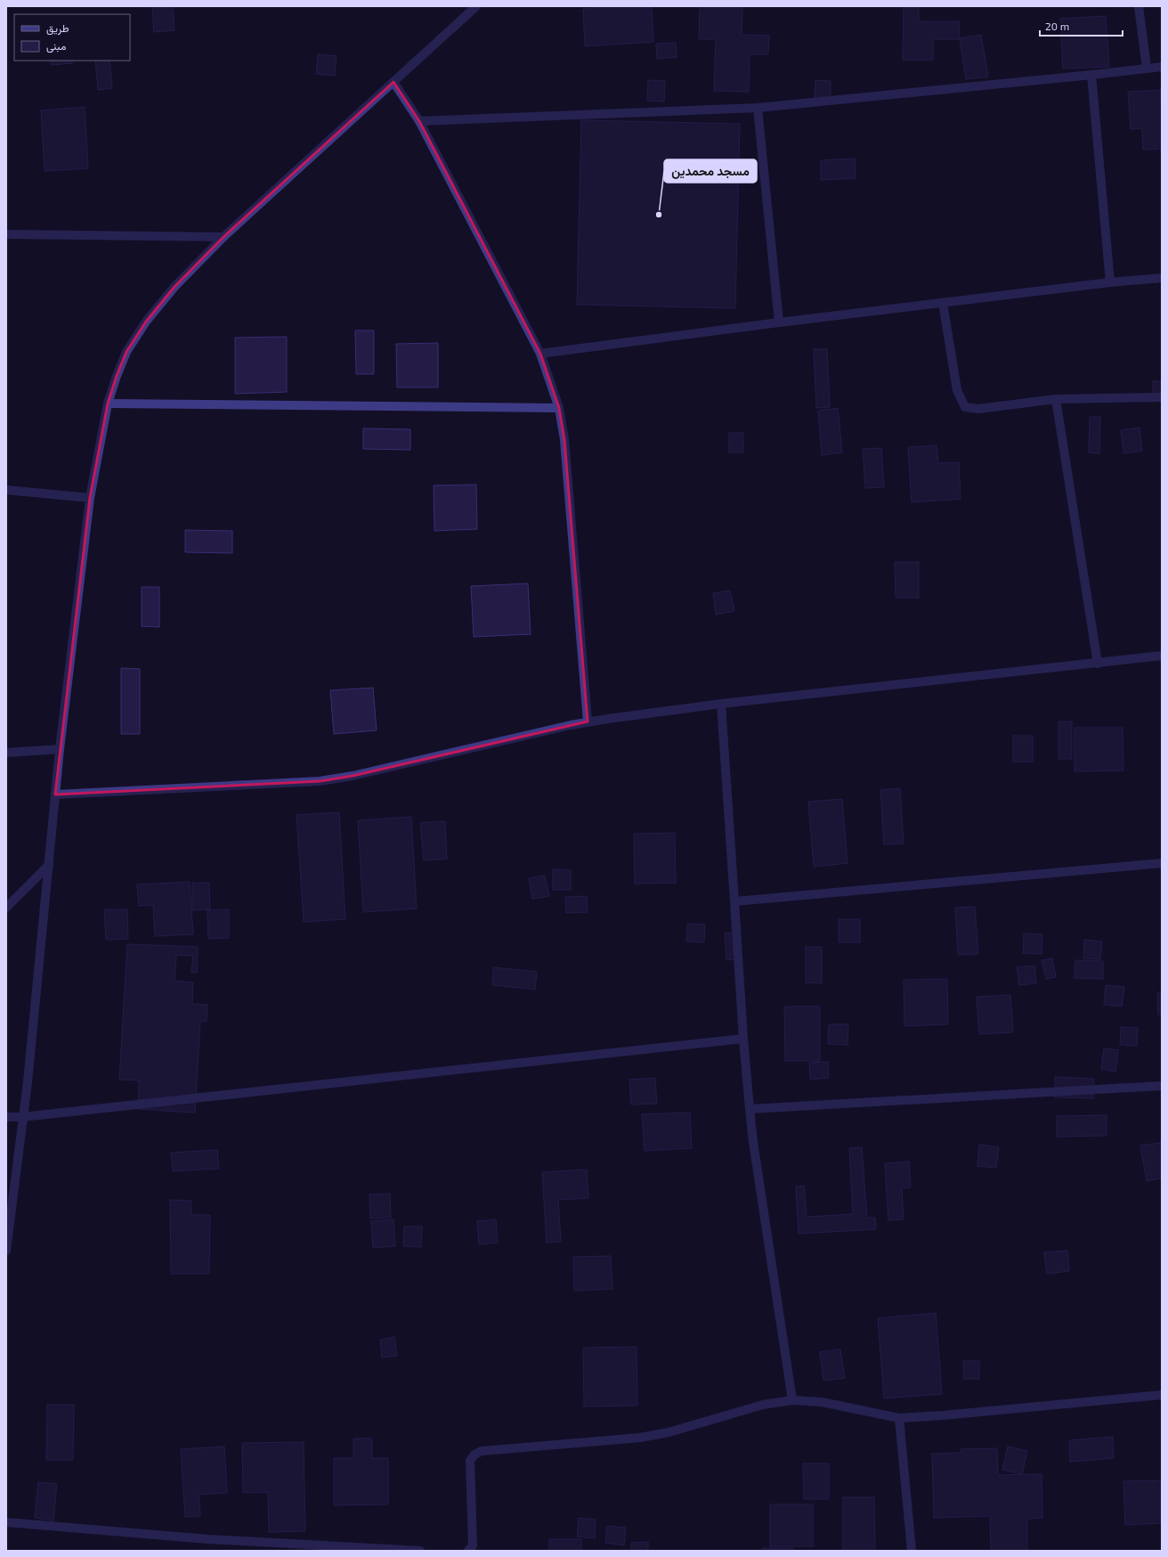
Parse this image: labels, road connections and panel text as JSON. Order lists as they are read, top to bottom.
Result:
{
  "places": ["مسجد محمدين"],
  "legend": ["طريق", "مبنى"],
  "scale_bar": "20 m"
}
